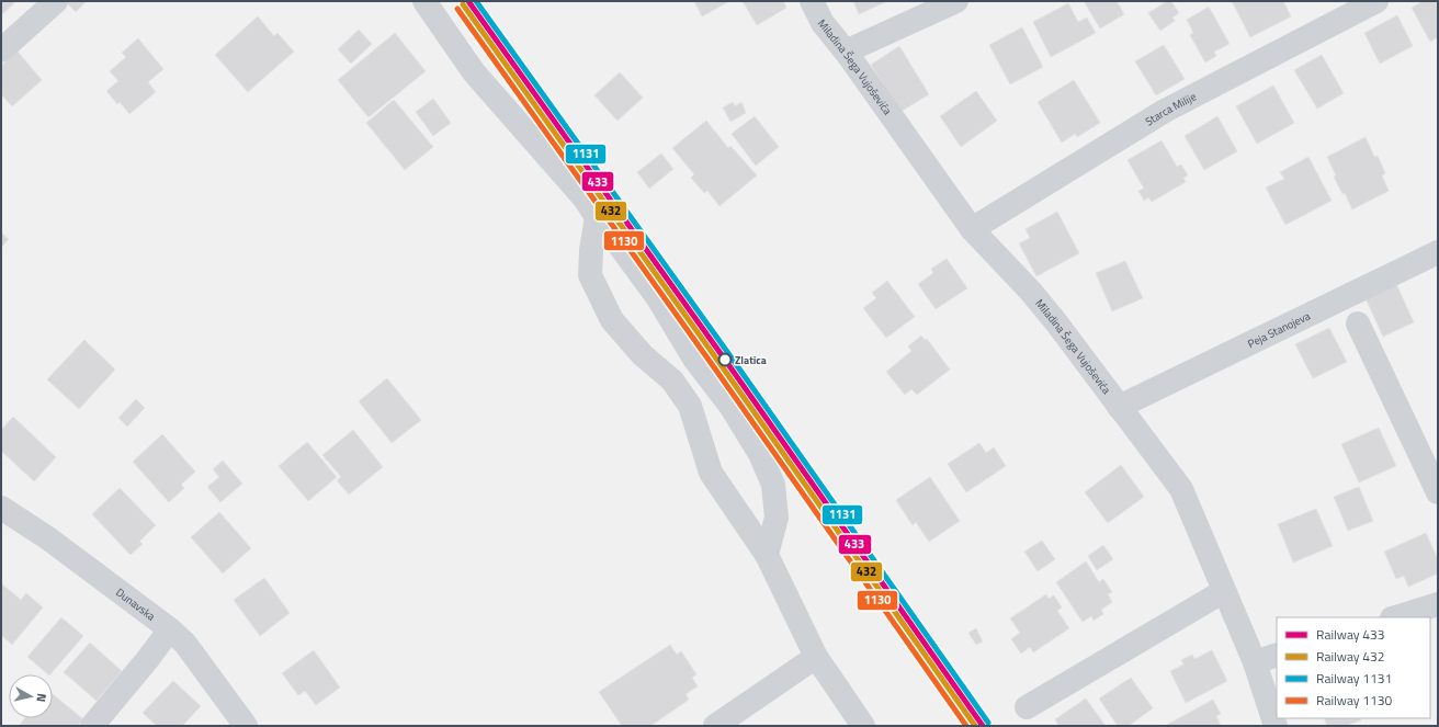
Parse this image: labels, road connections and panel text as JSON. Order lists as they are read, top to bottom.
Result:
{
  "streets": {
    "street": [
      "Miladina Šega Vujoševića",
      "Starca Milije",
      "Peja Stanojeva",
      "Dunavska"
    ]
  },
  "crossings": [
    ["Miladina Šega Vujoševića", "Starca Milije"],
    ["Miladina Šega Vujoševića", "Peja Stanojeva"]
  ],
  "places": ["Zlatica"],
  "lines": [
    "rail line 433",
    "rail line 1131",
    "rail line 432",
    "rail line 1130"
  ],
  "legend": [
    "Railway 433",
    "Railway 432",
    "Railway 1131",
    "Railway 1130"
  ],
  "north": "right"
}
